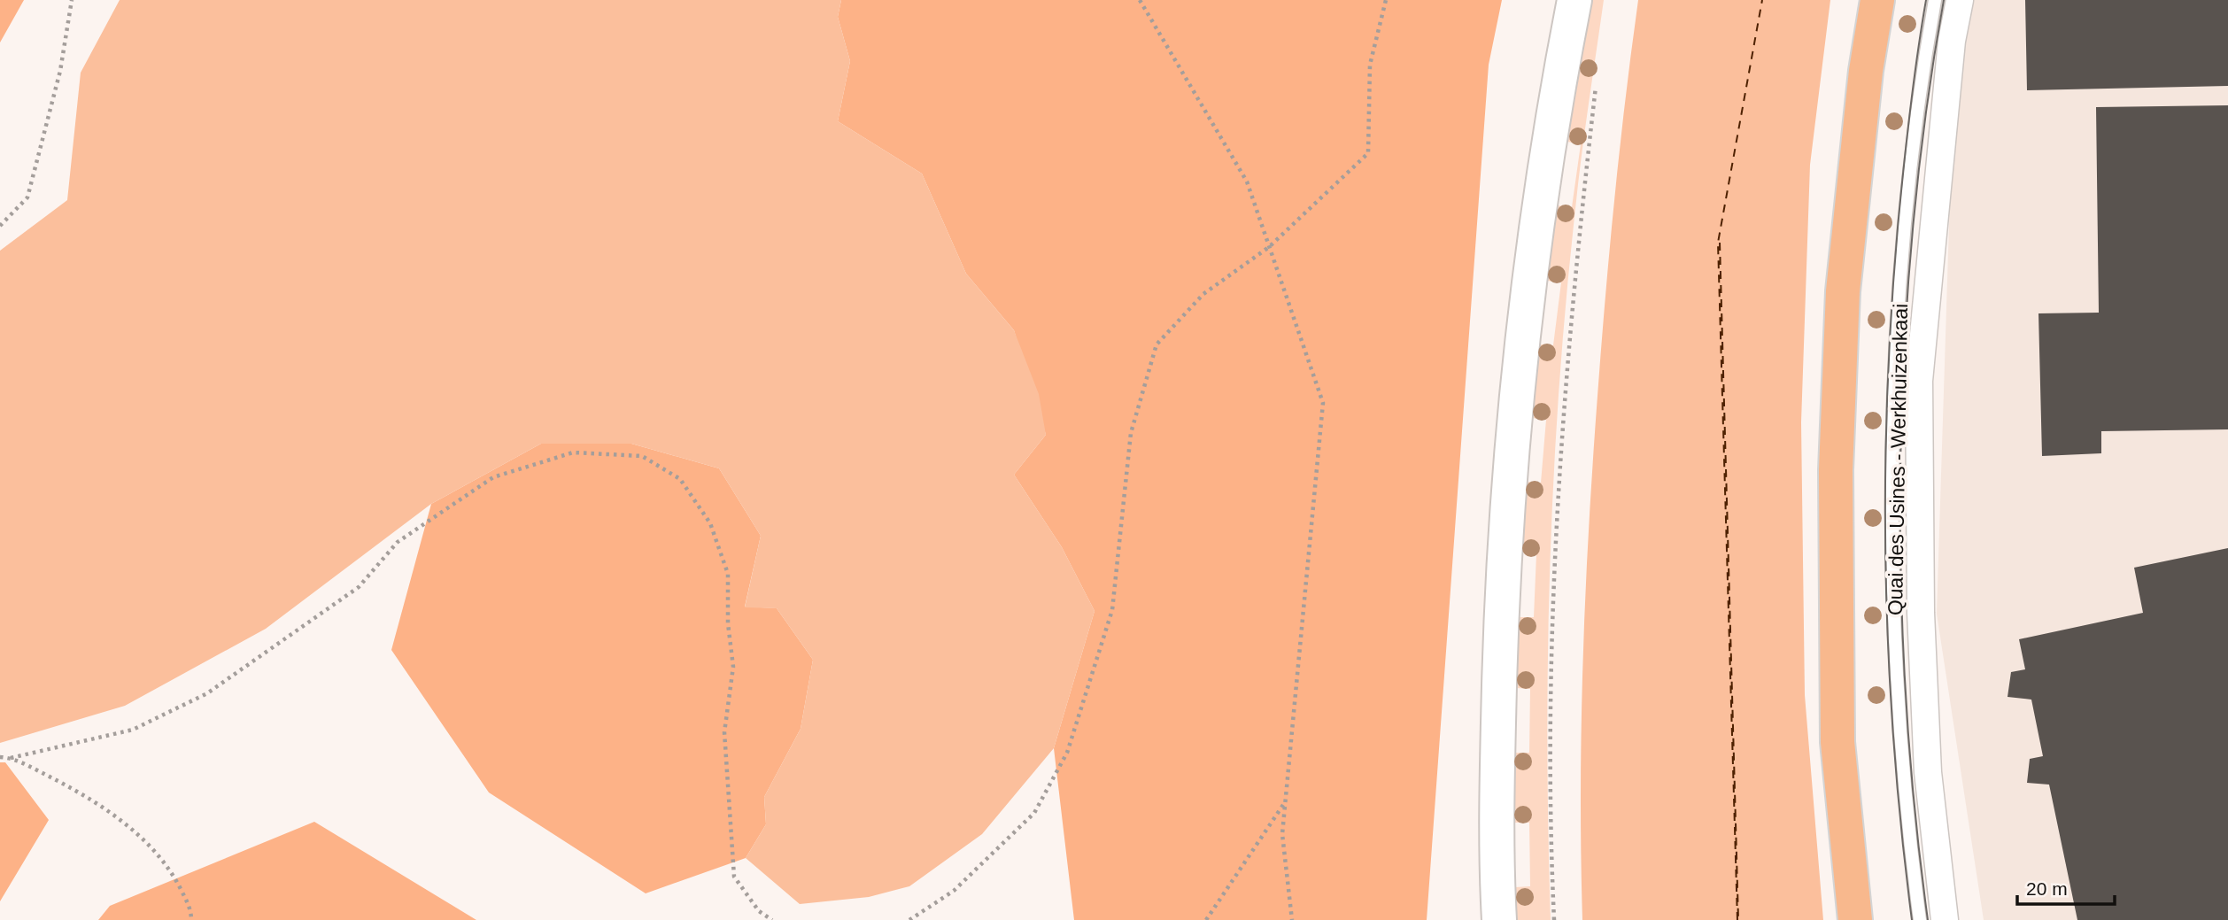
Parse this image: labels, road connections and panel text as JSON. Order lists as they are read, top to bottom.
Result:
{
  "streets": {
    "street": ["Quai des Usines - Werkhuizenkaai"]
  },
  "scale_bar": "20 m"
}
